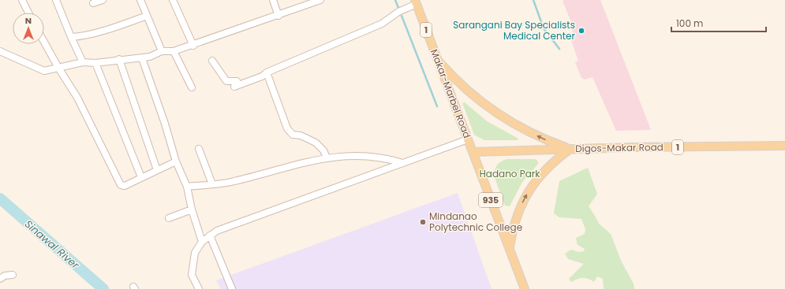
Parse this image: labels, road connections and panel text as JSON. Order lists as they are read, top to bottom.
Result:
{
  "streets": {
    "main road": [
      "1",
      "Makar-Marbel Road",
      "Digos-Makar Road",
      "935"
    ]
  },
  "crossings": [
    ["Makar-Marbel Road", "Digos-Makar Road"],
    ["Makar-Marbel Road", "935"],
    ["Digos-Makar Road", "935"]
  ],
  "water": ["Sinawal River"],
  "parks": ["Hadano Park"],
  "places": ["Sarangani Bay Specialists Medical Center", "Mindanao Polytechnic College"],
  "scale_bar": "100 m",
  "north": "top"
}
